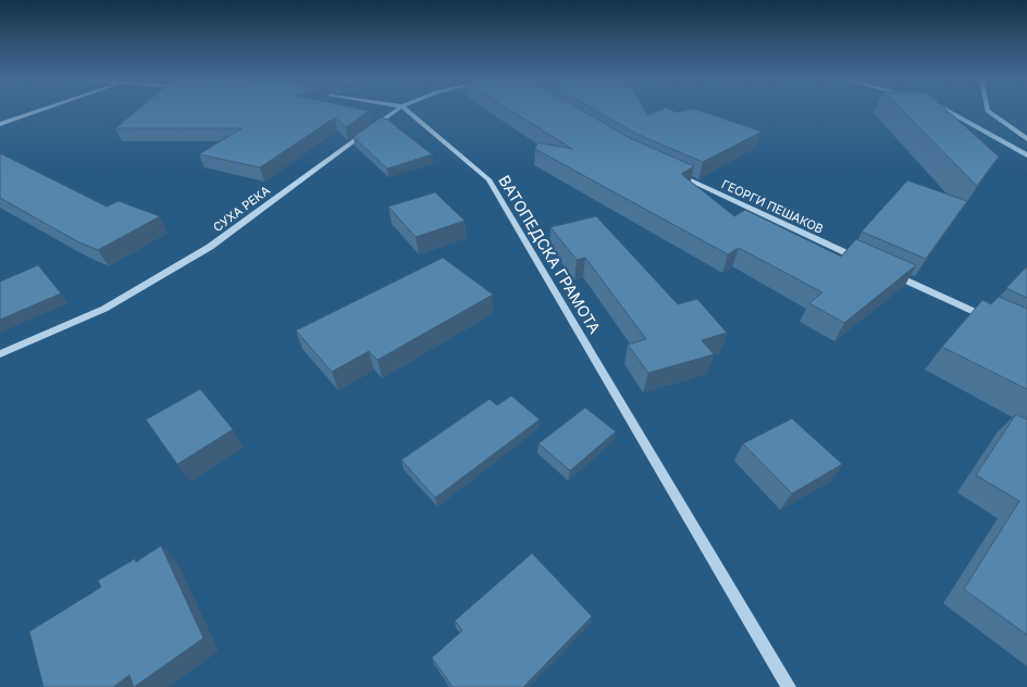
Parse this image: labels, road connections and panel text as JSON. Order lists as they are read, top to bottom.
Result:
{
  "streets": {
    "street": ["ГЕОРГИ ПЕШАКОВ", "СУХА РЕКА", "ВАТОПЕДСКА ГРАМОТА"]
  }
}
